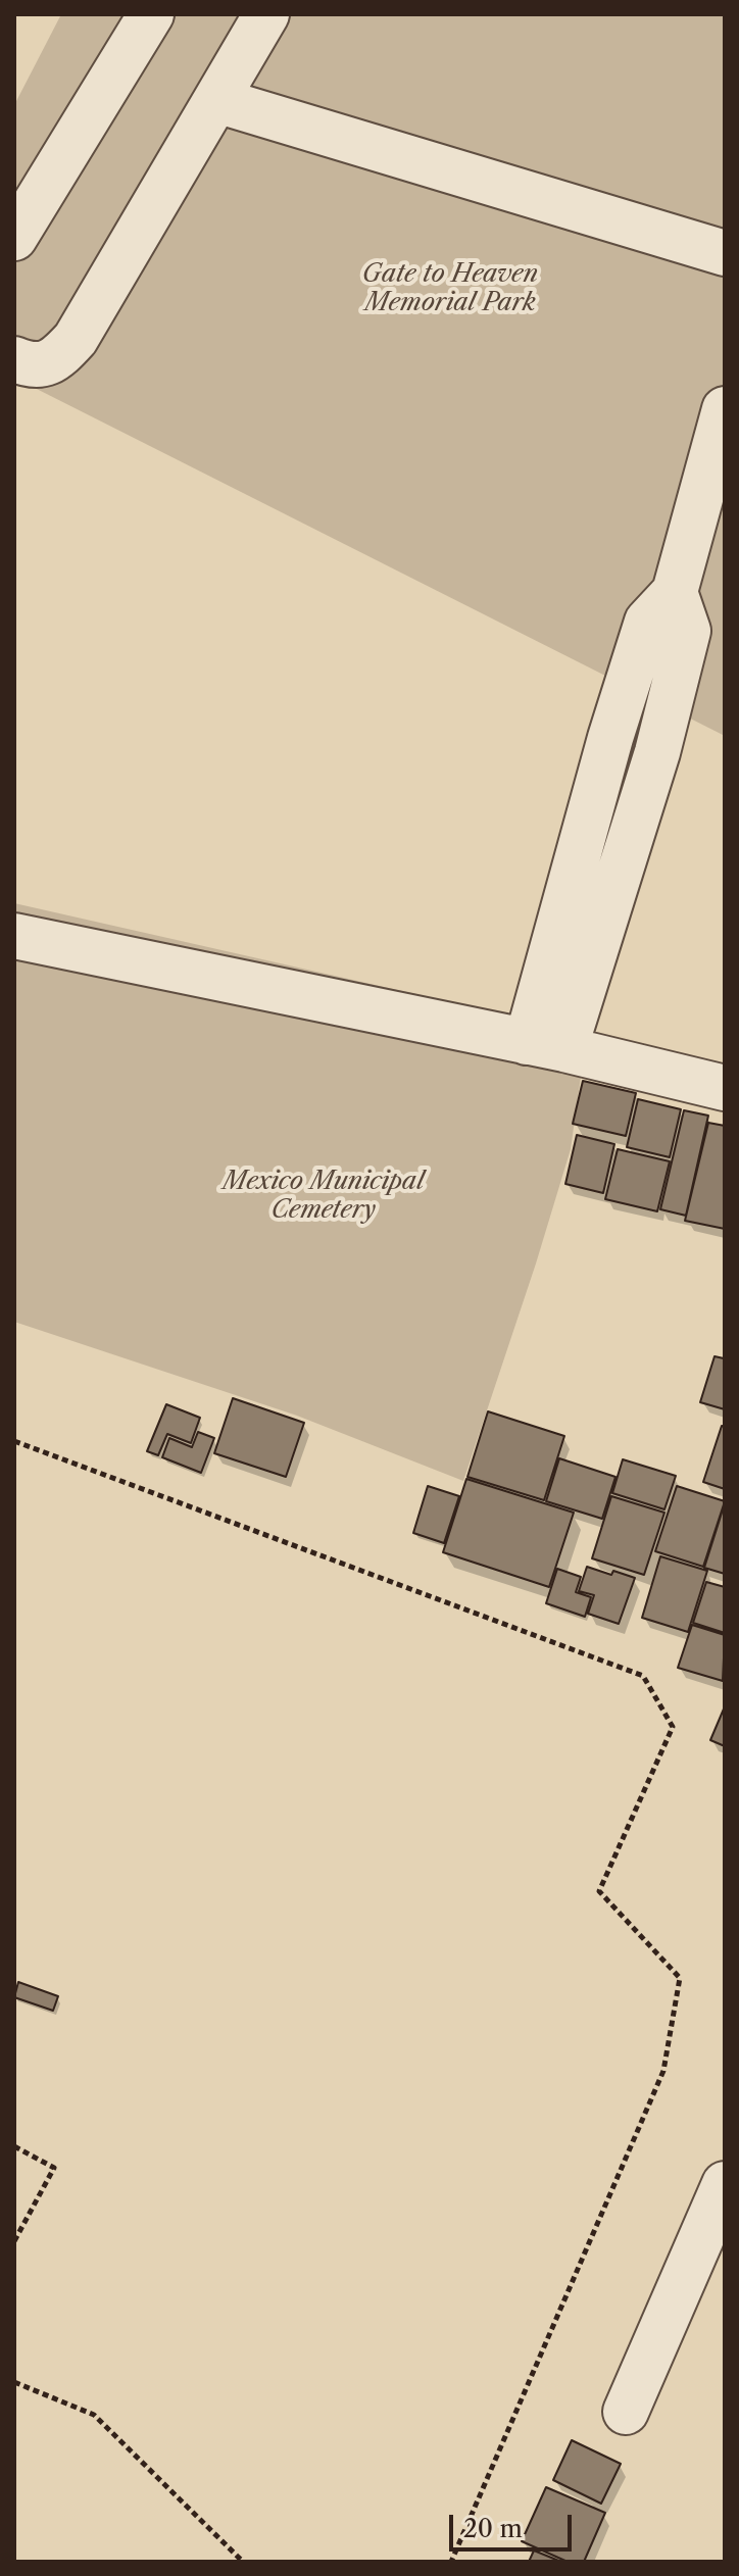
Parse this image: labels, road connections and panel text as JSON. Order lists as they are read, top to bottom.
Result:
{
  "parks": ["Gate to Heaven Memorial Park", "Mexico Municipal Cemetery"],
  "scale_bar": "20 m"
}
